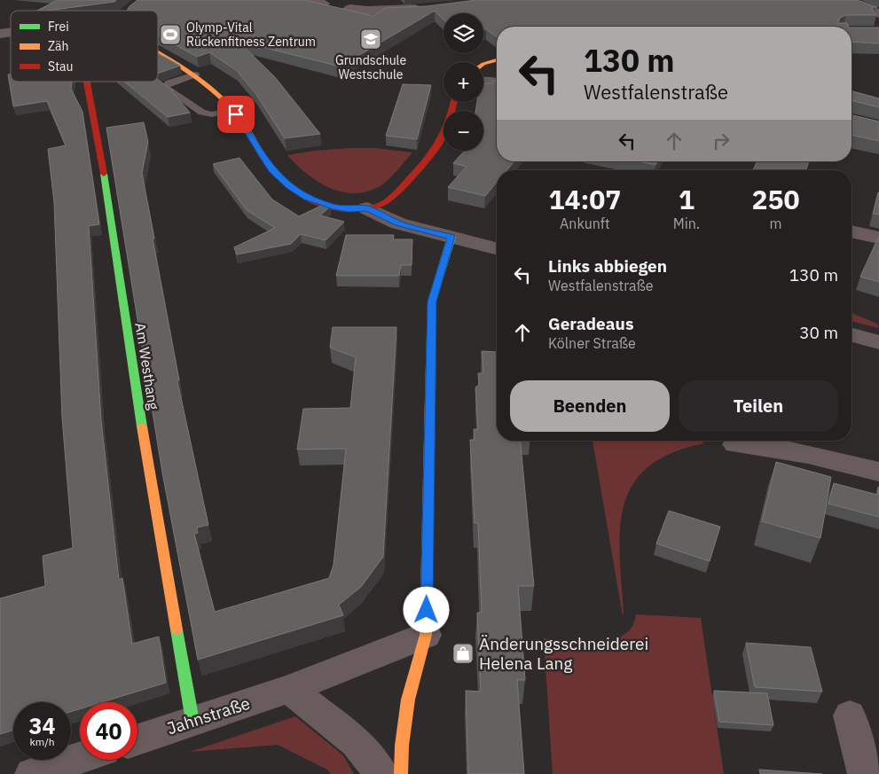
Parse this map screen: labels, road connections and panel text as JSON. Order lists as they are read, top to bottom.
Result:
{
  "streets": {
    "street": ["Am Westhang", "Jahnstraße"]
  },
  "crossings": [
    ["Am Westhang", "Jahnstraße"]
  ],
  "places": {
    "sports": ["Olymp-Vital Rückenfitness Zentrum"],
    "school or university": ["Grundschule Westschule"],
    "shop": ["Änderungsschneiderei Helena Lang"]
  },
  "legend": ["Frei", "Zäh", "Stau"],
  "page": {
    "map_buttons": ["+", "−"],
    "turn": ["130 m", "Westfalenstraße"],
    "eta": [
      "14:07",
      "Ankunft",
      "1",
      "Min.",
      "250",
      "m"
    ],
    "list": [
      {
        "name": "Links abbiegen",
        "note": "Westfalenstraße",
        "value": "130 m"
      },
      {
        "name": "Geradeaus",
        "note": "Kölner Straße",
        "value": "30 m"
      }
    ],
    "buttons": ["Beenden", "Teilen"],
    "speed": "34 km/h",
    "limit": "40"
  }
}
